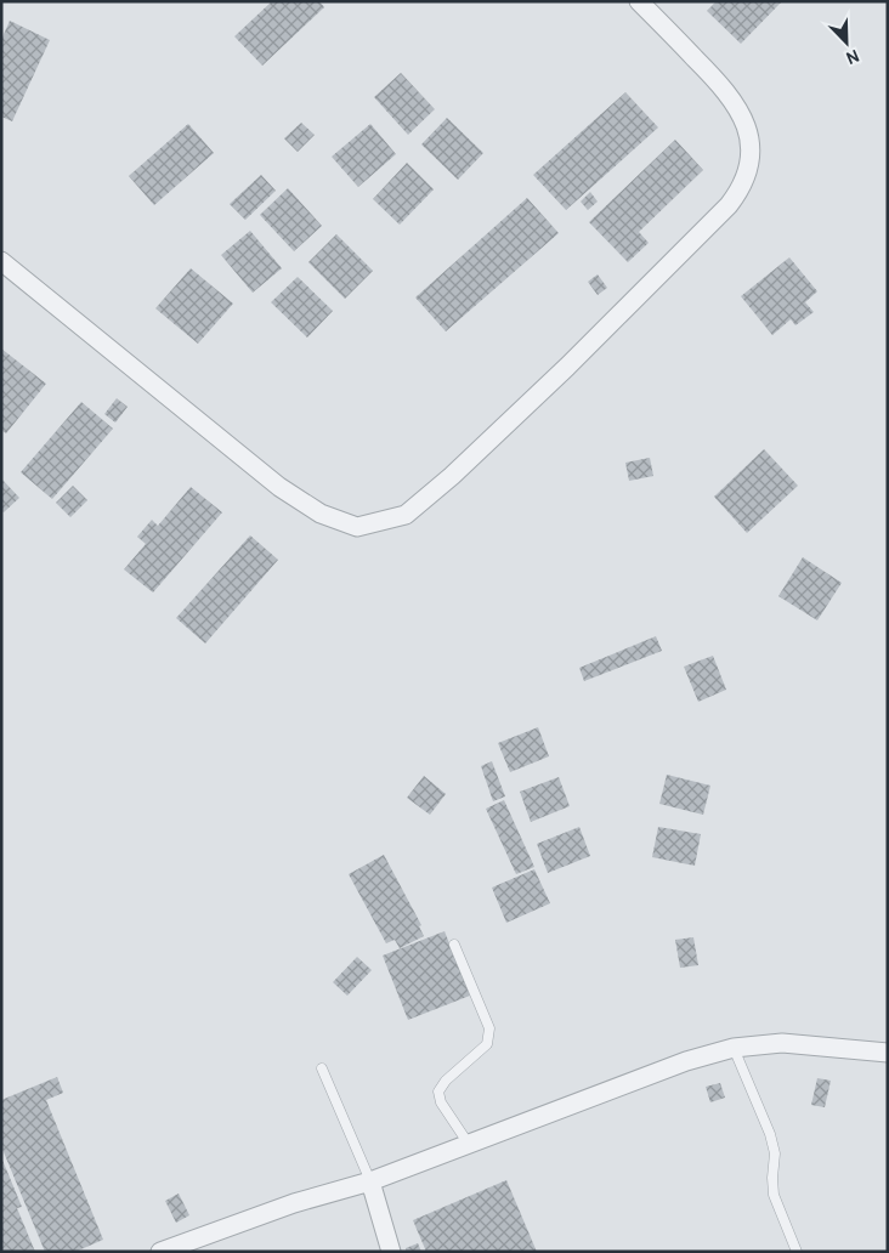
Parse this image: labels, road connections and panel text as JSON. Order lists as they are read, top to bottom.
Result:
{
  "north": "bottom right"
}
